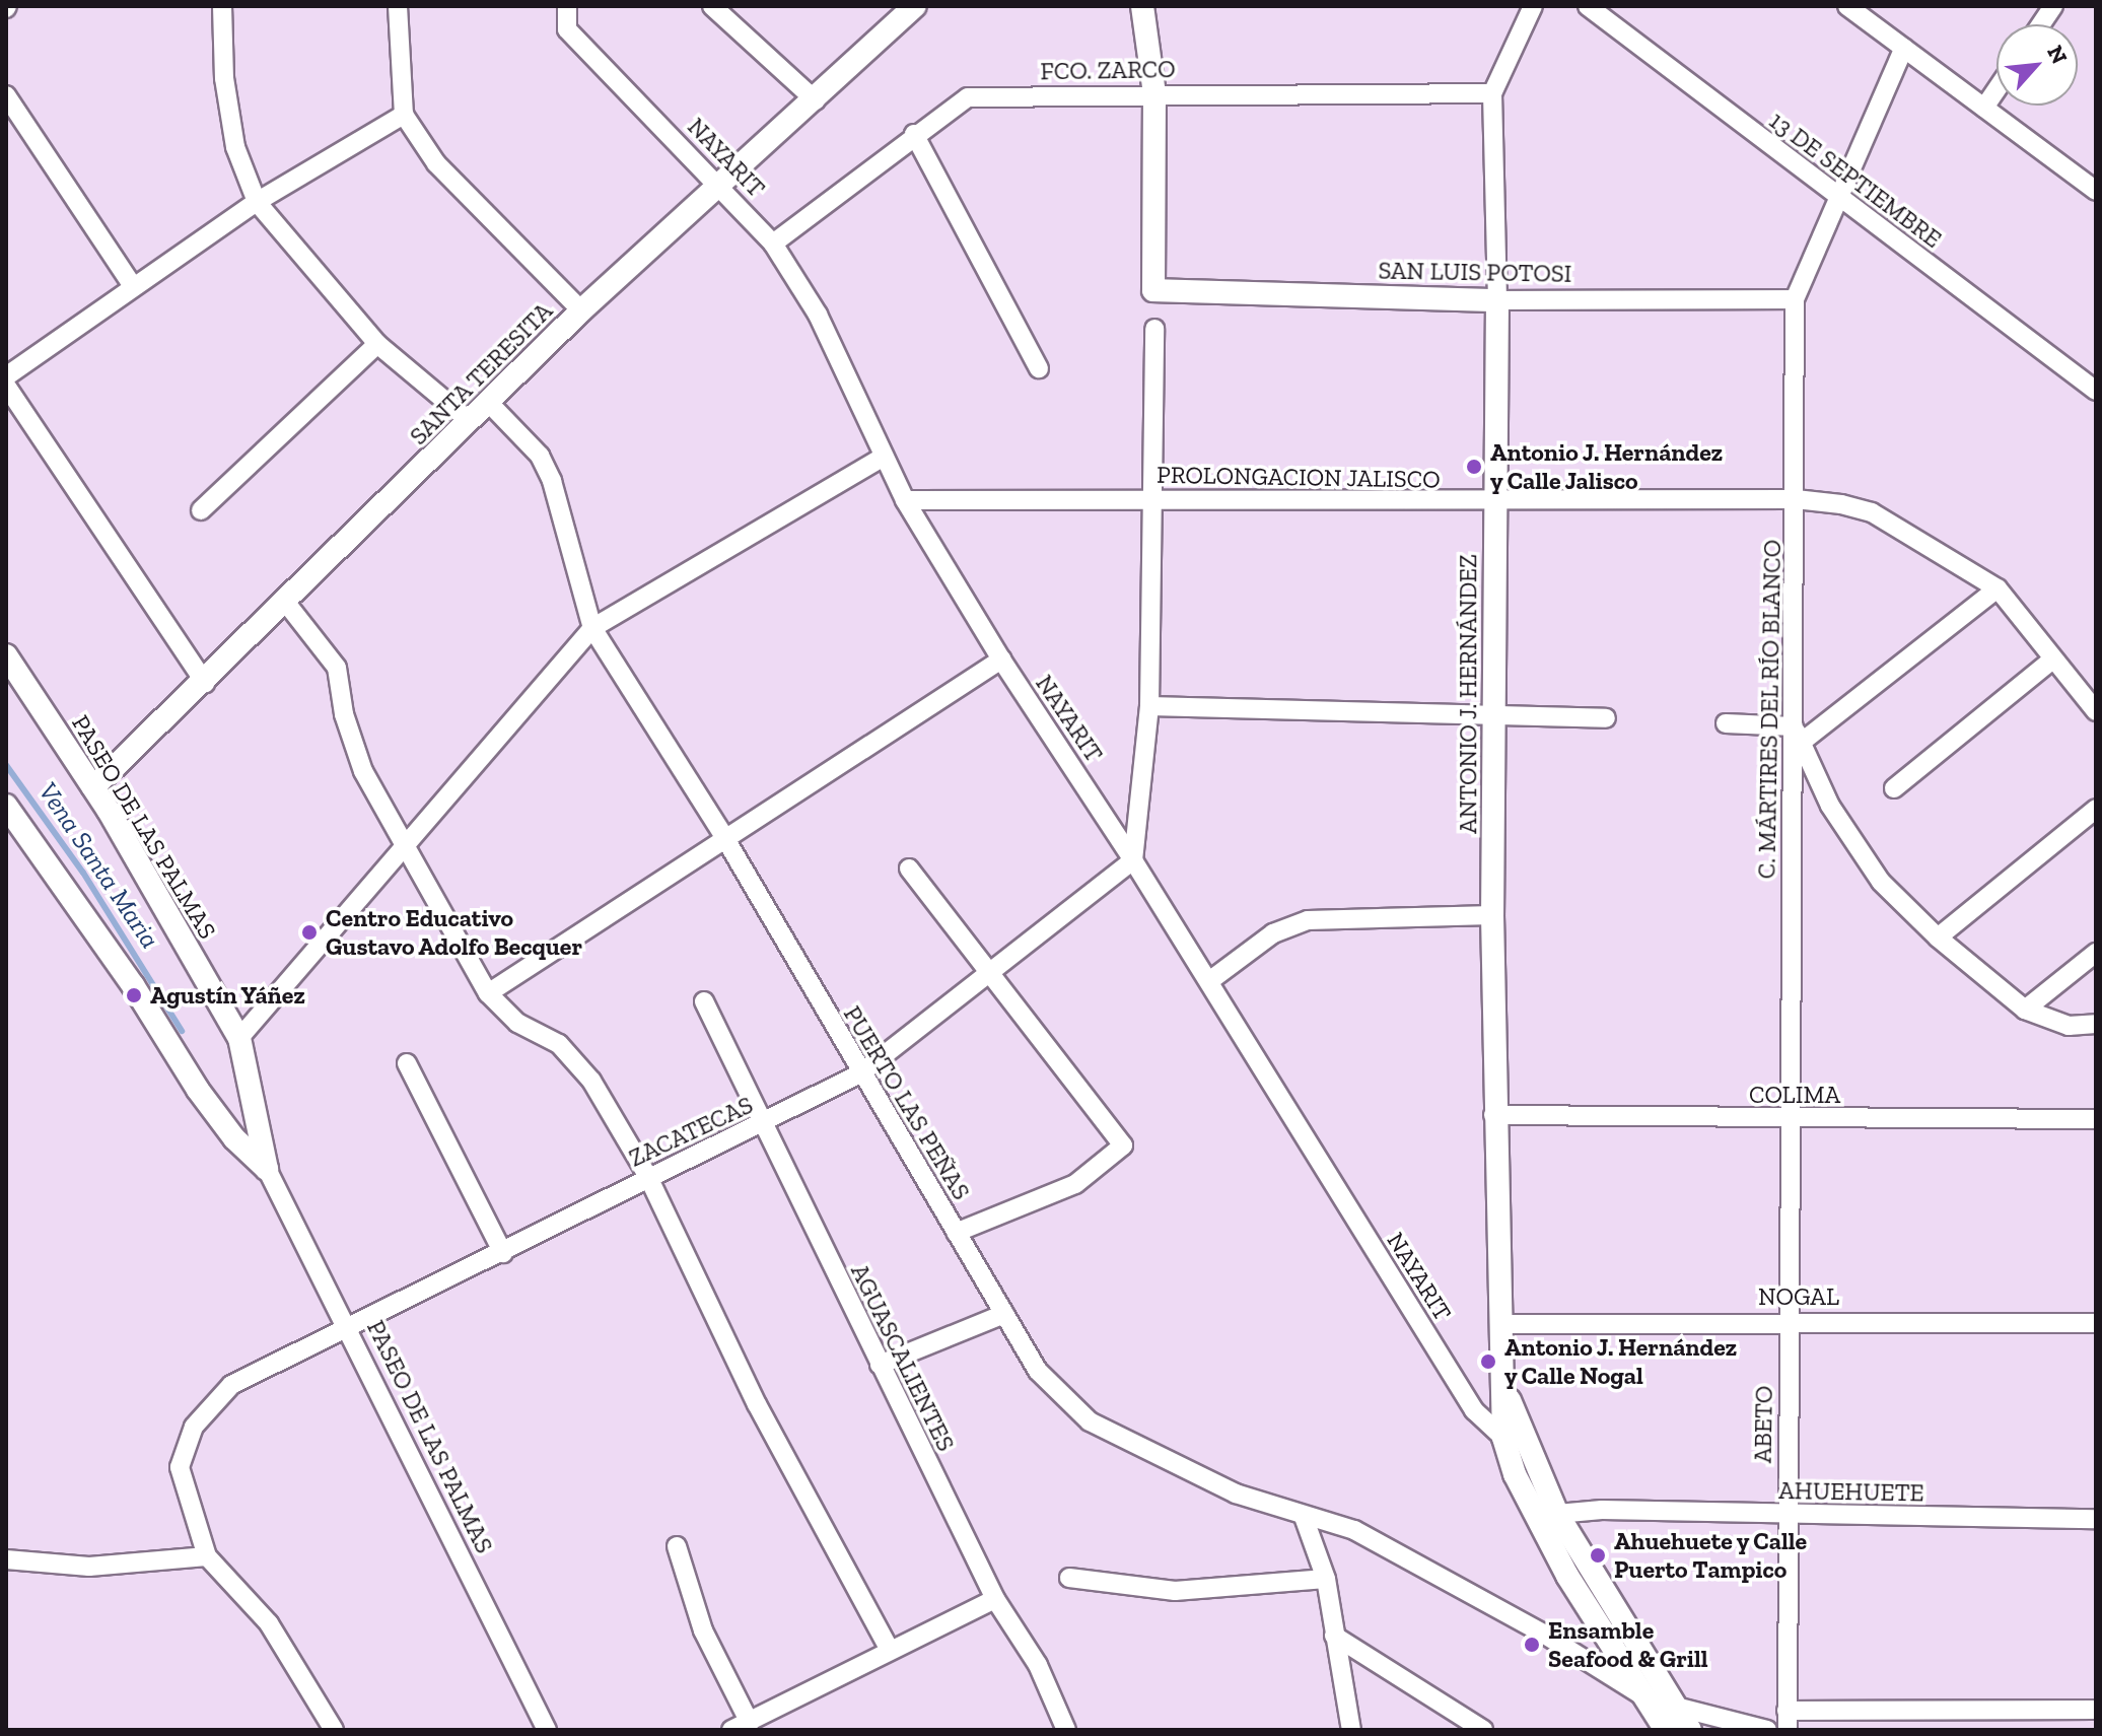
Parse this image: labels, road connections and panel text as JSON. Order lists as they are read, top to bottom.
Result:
{
  "streets": {
    "street": [
      "FCO. ZARCO",
      "NAYARIT",
      "13 DE SEPTIEMBRE",
      "SAN LUIS POTOSI",
      "SANTA TERESITA",
      "PROLONGACION JALISCO",
      "ANTONIO J. HERNÁNDEZ",
      "C. MÁRTIRES DEL RÍO BLANCO",
      "PASEO DE LAS PALMAS",
      "COLIMA",
      "PUERTO LAS PEÑAS",
      "ZACATECAS",
      "NOGAL",
      "AGUASCALIENTES",
      "ABETO",
      "AHUEHUETE"
    ]
  },
  "crossings": [
    ["FCO. ZARCO", "NAYARIT"],
    ["FCO. ZARCO", "SAN LUIS POTOSI"],
    ["FCO. ZARCO", "ANTONIO J. HERNÁNDEZ"],
    ["NAYARIT", "SANTA TERESITA"],
    ["NAYARIT", "PROLONGACION JALISCO"],
    ["NAYARIT", "ANTONIO J. HERNÁNDEZ"],
    ["NAYARIT", "ZACATECAS"],
    ["SAN LUIS POTOSI", "ANTONIO J. HERNÁNDEZ"],
    ["SAN LUIS POTOSI", "C. MÁRTIRES DEL RÍO BLANCO"],
    ["SANTA TERESITA", "PASEO DE LAS PALMAS"],
    ["SANTA TERESITA", "PUERTO LAS PEÑAS"],
    ["PROLONGACION JALISCO", "ANTONIO J. HERNÁNDEZ"],
    ["PROLONGACION JALISCO", "C. MÁRTIRES DEL RÍO BLANCO"],
    ["ANTONIO J. HERNÁNDEZ", "COLIMA"],
    ["ANTONIO J. HERNÁNDEZ", "NOGAL"],
    ["C. MÁRTIRES DEL RÍO BLANCO", "COLIMA"],
    ["C. MÁRTIRES DEL RÍO BLANCO", "ABETO"],
    ["PASEO DE LAS PALMAS", "ZACATECAS"],
    ["COLIMA", "ABETO"],
    ["PUERTO LAS PEÑAS", "ZACATECAS"],
    ["ZACATECAS", "AGUASCALIENTES"],
    ["NOGAL", "ABETO"],
    ["ABETO", "AHUEHUETE"]
  ],
  "water": ["Vena Santa Maria"],
  "places": [
    "Antonio J. Hernández y Calle Jalisco",
    "Centro Educativo Gustavo Adolfo Becquer",
    "Agustín Yáñez",
    "Antonio J. Hernández y Calle Nogal",
    "Ahuehuete y Calle Puerto Tampico",
    "Ensamble Seafood & Grill"
  ],
  "north": "top right"
}
